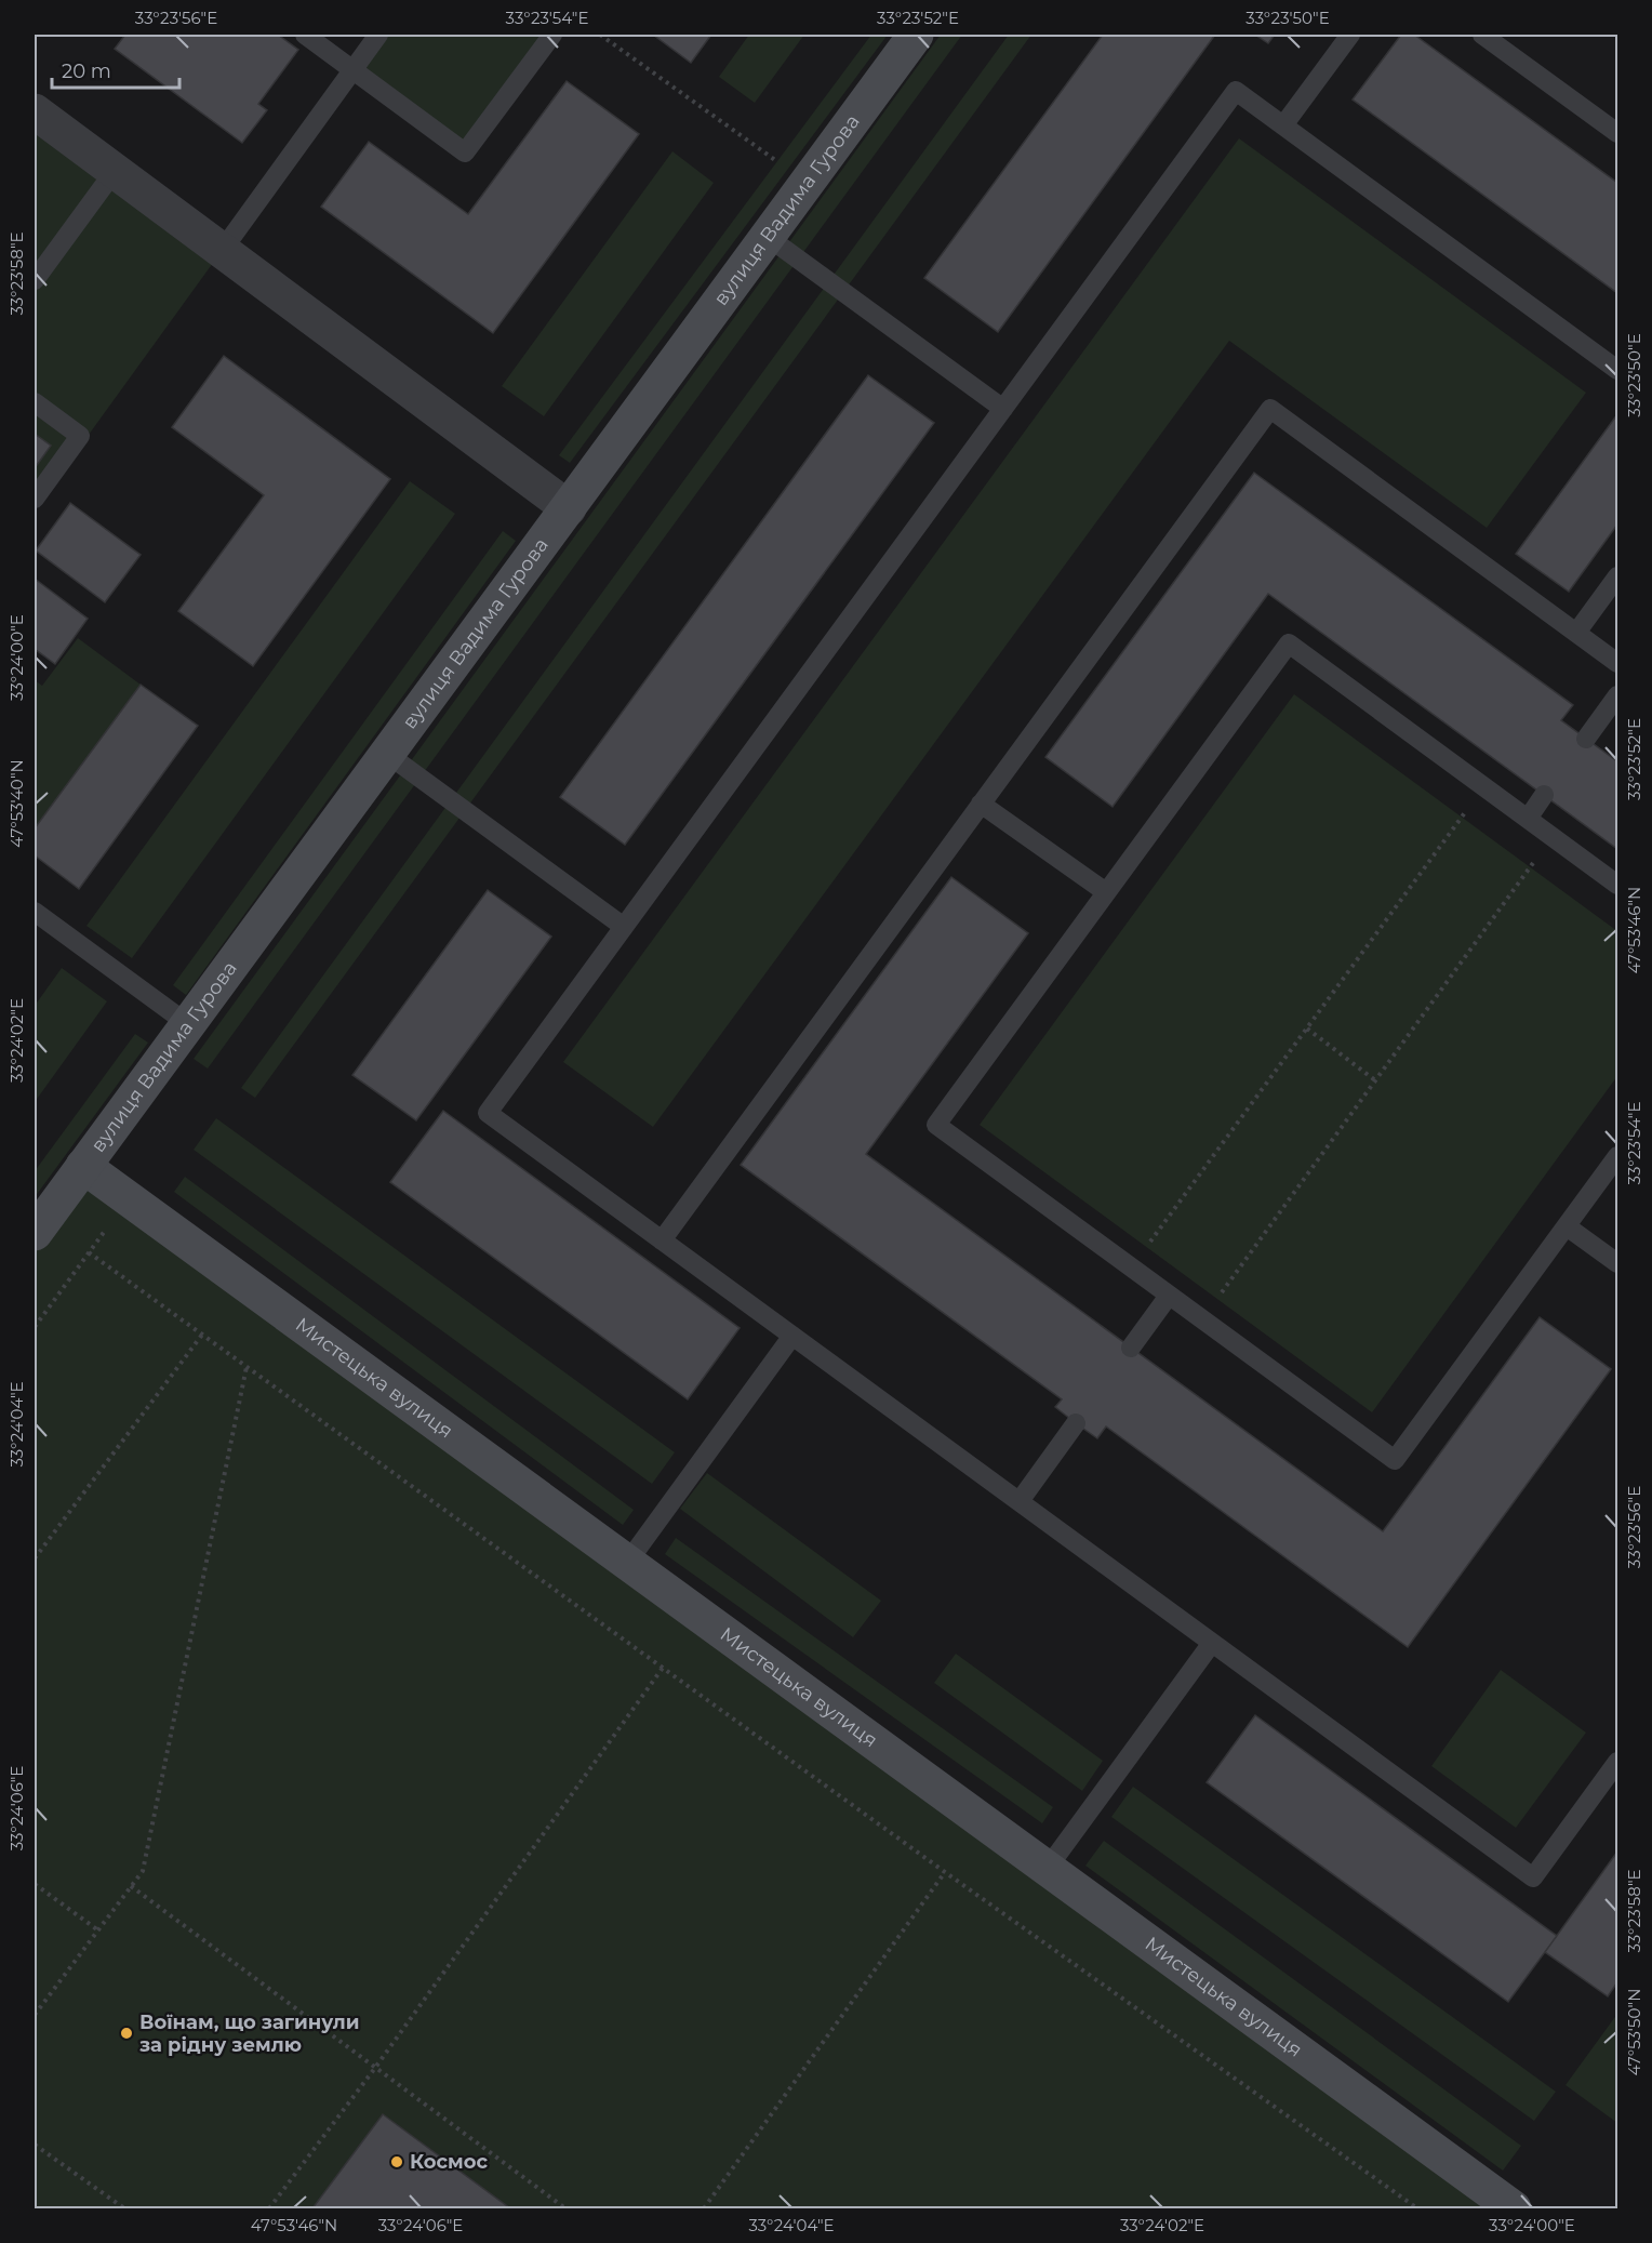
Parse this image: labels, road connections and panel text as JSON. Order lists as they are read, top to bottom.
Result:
{
  "streets": {
    "street": ["вулиця Вадима Гурова", "Мистецька вулиця"]
  },
  "crossings": [
    ["вулиця Вадима Гурова", "Мистецька вулиця"]
  ],
  "places": ["Воїнам, що загинули за рідну землю", "Космос"],
  "scale_bar": "20 m",
  "coordinates": [
    "33°23'56\"E",
    "33°23'54\"E",
    "33°23'52\"E",
    "33°23'50\"E",
    "33°23'58\"E",
    "33°24'00\"E",
    "47°53'40\"N",
    "47°53'46\"N",
    "33°24'02\"E",
    "33°24'04\"E",
    "33°24'06\"E",
    "47°53'50\"N"
  ]
}
